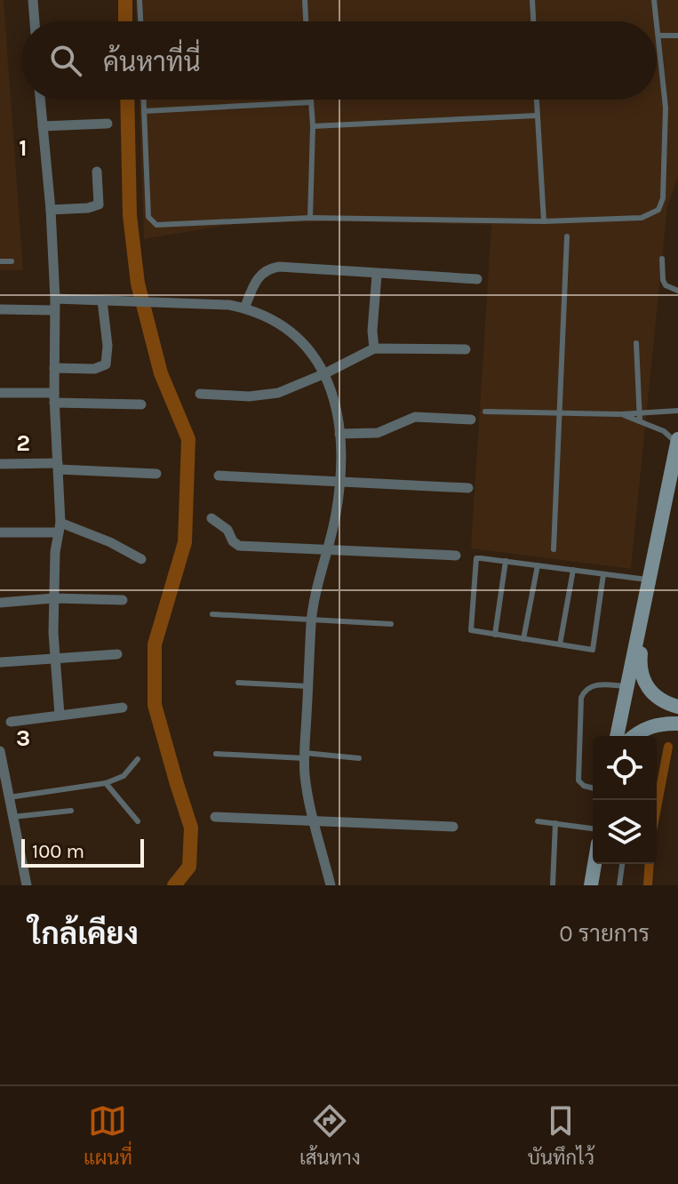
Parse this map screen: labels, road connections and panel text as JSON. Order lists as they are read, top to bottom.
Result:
{
  "scale_bar": "100 m",
  "page": {
    "search": "ค้นหาที่นี่",
    "scale": "100 m",
    "heading": ["ใกล้เคียง", "0 รายการ"],
    "nav": ["แผนที่", "เส้นทาง", "บันทึกไว้"]
  },
  "grid": {
    "rows": ["1", "2", "3"]
  }
}
